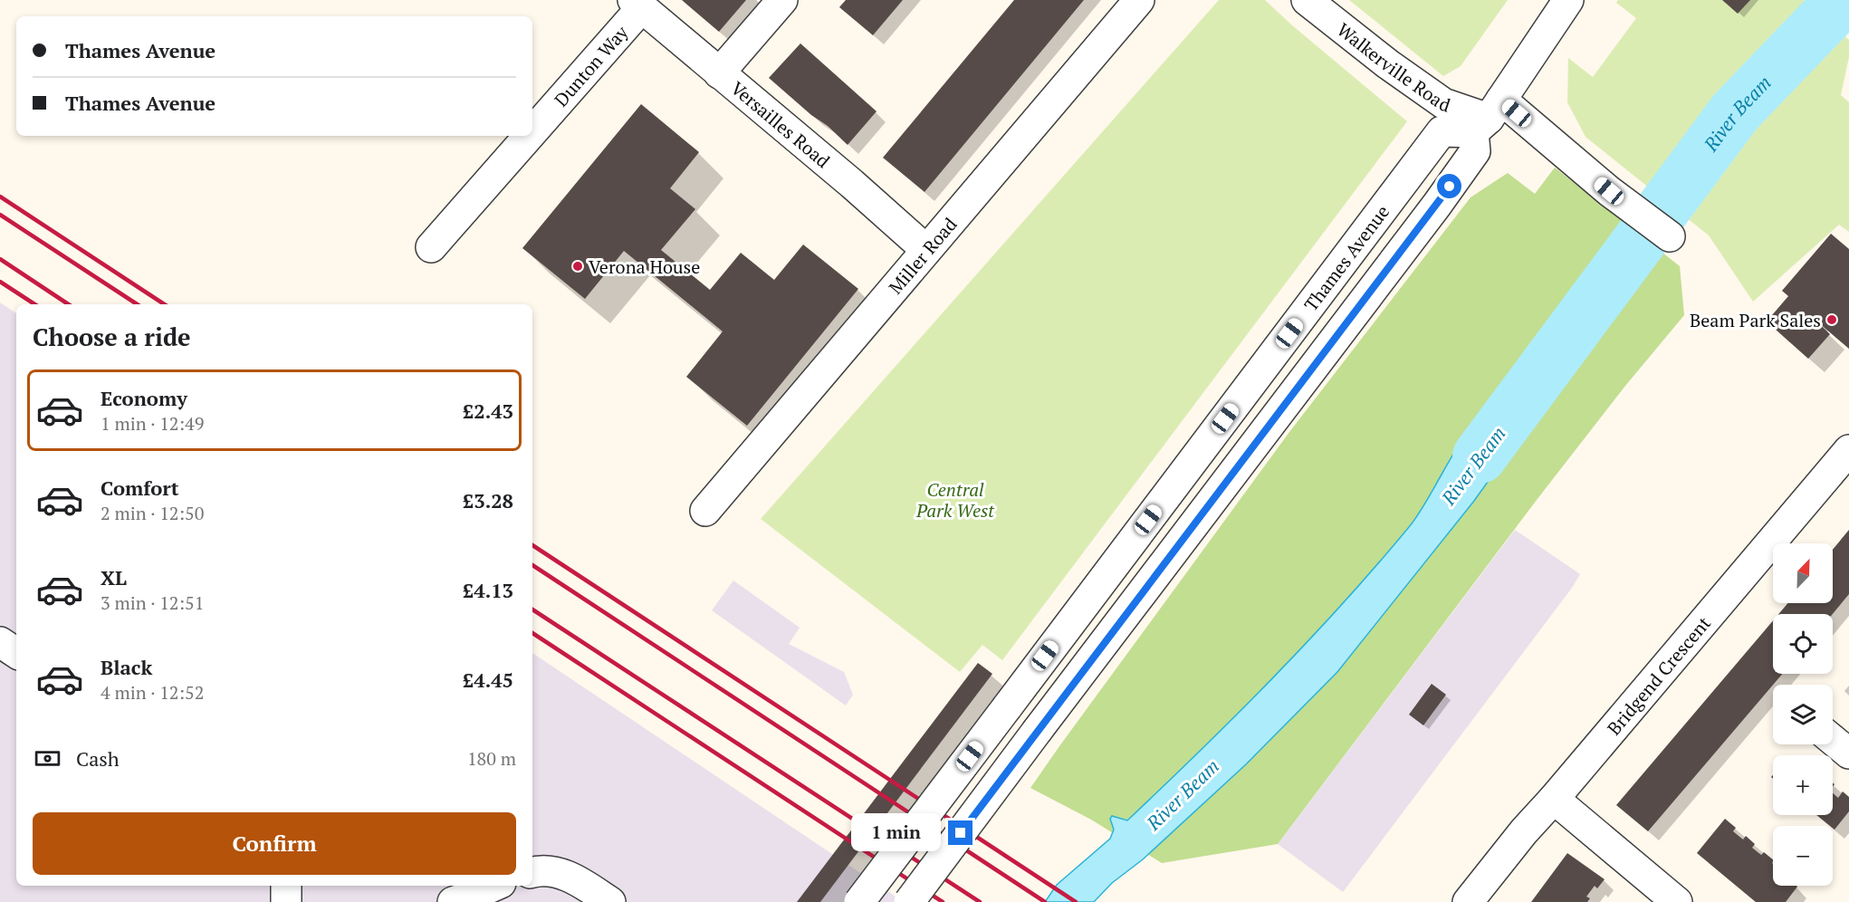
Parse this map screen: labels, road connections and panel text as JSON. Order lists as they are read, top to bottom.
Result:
{
  "streets": {
    "street": [
      "Walkerville Road",
      "Dunton Way",
      "Versailles Road",
      "Miller Road",
      "Thames Avenue",
      "Bridgend Crescent"
    ]
  },
  "crossings": [
    ["Walkerville Road", "Thames Avenue"],
    ["Dunton Way", "Versailles Road"],
    ["Versailles Road", "Miller Road"]
  ],
  "water": ["River Beam"],
  "parks": ["Central Park West"],
  "places": ["Verona House", "Beam Park Sales"],
  "north": "top right",
  "page": {
    "banner": ["Thames Avenue", "Thames Avenue"],
    "heading": "Choose a ride",
    "list": [
      {
        "name": "Economy",
        "note": "1 min · 12:49",
        "value": "£2.43"
      },
      {
        "name": "Comfort",
        "note": "2 min · 12:50",
        "value": "£3.28"
      },
      {
        "name": "XL",
        "note": "3 min · 12:51",
        "value": "£4.13"
      },
      {
        "name": "Black",
        "note": "4 min · 12:52",
        "value": "£4.45"
      }
    ],
    "map_buttons": ["+", "−"],
    "pay": ["Cash", "180 m"],
    "buttons": "Confirm",
    "bubble": "1 min"
  }
}
